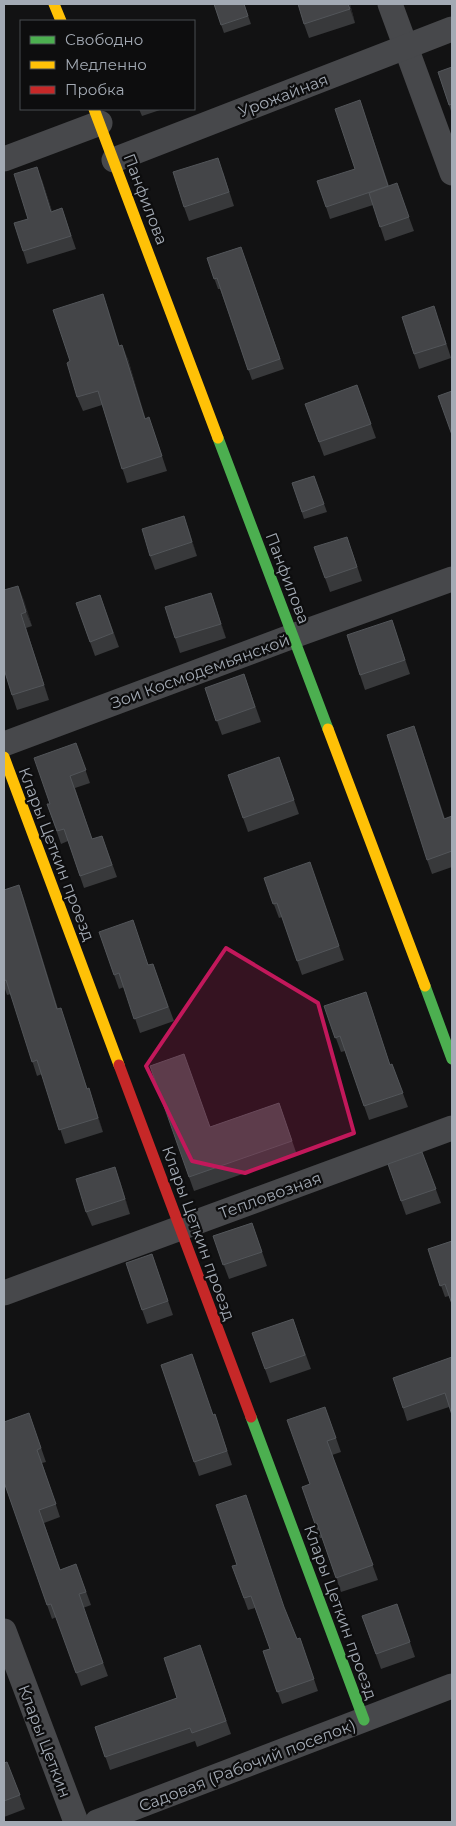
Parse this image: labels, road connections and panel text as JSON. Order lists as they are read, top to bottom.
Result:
{
  "streets": {
    "street": [
      "Урожайная",
      "Панфилова",
      "Зои Космодемьянской",
      "Клары Цеткин проезд",
      "Тепловозная",
      "Клары Цеткин",
      "Садовая (Рабочий поселок)"
    ]
  },
  "crossings": [
    ["Урожайная", "Панфилова"],
    ["Панфилова", "Зои Космодемьянской"],
    ["Клары Цеткин проезд", "Тепловозная"],
    ["Клары Цеткин проезд", "Садовая (Рабочий поселок)"]
  ],
  "legend": ["Свободно", "Медленно", "Пробка"]
}
